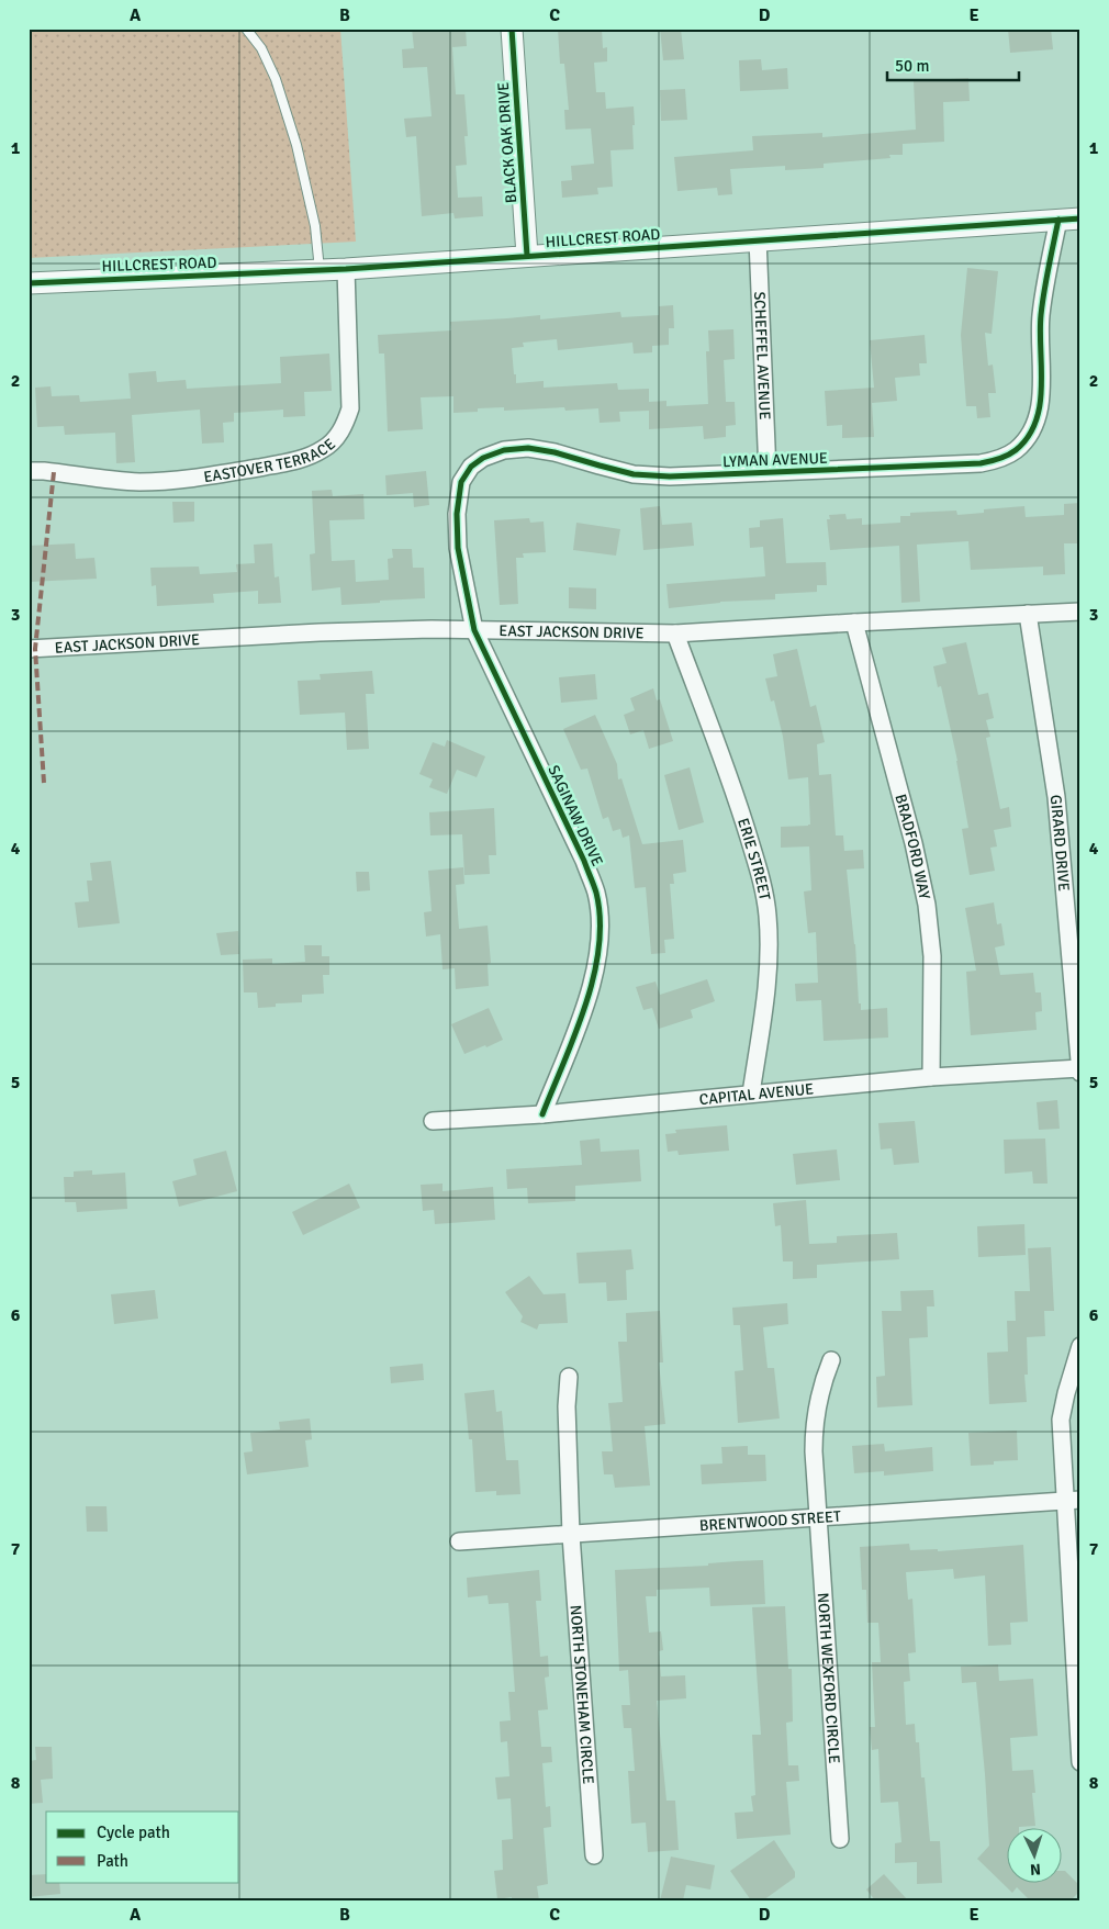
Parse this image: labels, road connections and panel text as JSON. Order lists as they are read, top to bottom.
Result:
{
  "streets": {
    "street": [
      "BLACK OAK DRIVE",
      "HILLCREST ROAD",
      "SCHEFFEL AVENUE",
      "EASTOVER TERRACE",
      "LYMAN AVENUE",
      "EAST JACKSON DRIVE",
      "SAGINAW DRIVE",
      "GIRARD DRIVE",
      "BRADFORD WAY",
      "ERIE STREET",
      "CAPITAL AVENUE",
      "BRENTWOOD STREET",
      "NORTH WEXFORD CIRCLE",
      "NORTH STONEHAM CIRCLE"
    ]
  },
  "crossings": [
    ["BLACK OAK DRIVE", "HILLCREST ROAD"],
    ["HILLCREST ROAD", "SCHEFFEL AVENUE"],
    ["HILLCREST ROAD", "EASTOVER TERRACE"],
    ["HILLCREST ROAD", "LYMAN AVENUE"],
    ["SCHEFFEL AVENUE", "LYMAN AVENUE"],
    ["LYMAN AVENUE", "EAST JACKSON DRIVE"],
    ["LYMAN AVENUE", "SAGINAW DRIVE"],
    ["EAST JACKSON DRIVE", "SAGINAW DRIVE"],
    ["EAST JACKSON DRIVE", "GIRARD DRIVE"],
    ["EAST JACKSON DRIVE", "BRADFORD WAY"],
    ["EAST JACKSON DRIVE", "ERIE STREET"],
    ["SAGINAW DRIVE", "CAPITAL AVENUE"],
    ["GIRARD DRIVE", "CAPITAL AVENUE"],
    ["BRADFORD WAY", "CAPITAL AVENUE"],
    ["ERIE STREET", "CAPITAL AVENUE"],
    ["BRENTWOOD STREET", "NORTH WEXFORD CIRCLE"],
    ["BRENTWOOD STREET", "NORTH STONEHAM CIRCLE"]
  ],
  "legend": ["Cycle path", "Path"],
  "scale_bar": "50 m",
  "north": "bottom",
  "grid": {
    "columns": [
      "A",
      "B",
      "C",
      "D",
      "E"
    ],
    "rows": [
      "1",
      "2",
      "3",
      "4",
      "5",
      "6",
      "7",
      "8"
    ]
  }
}
